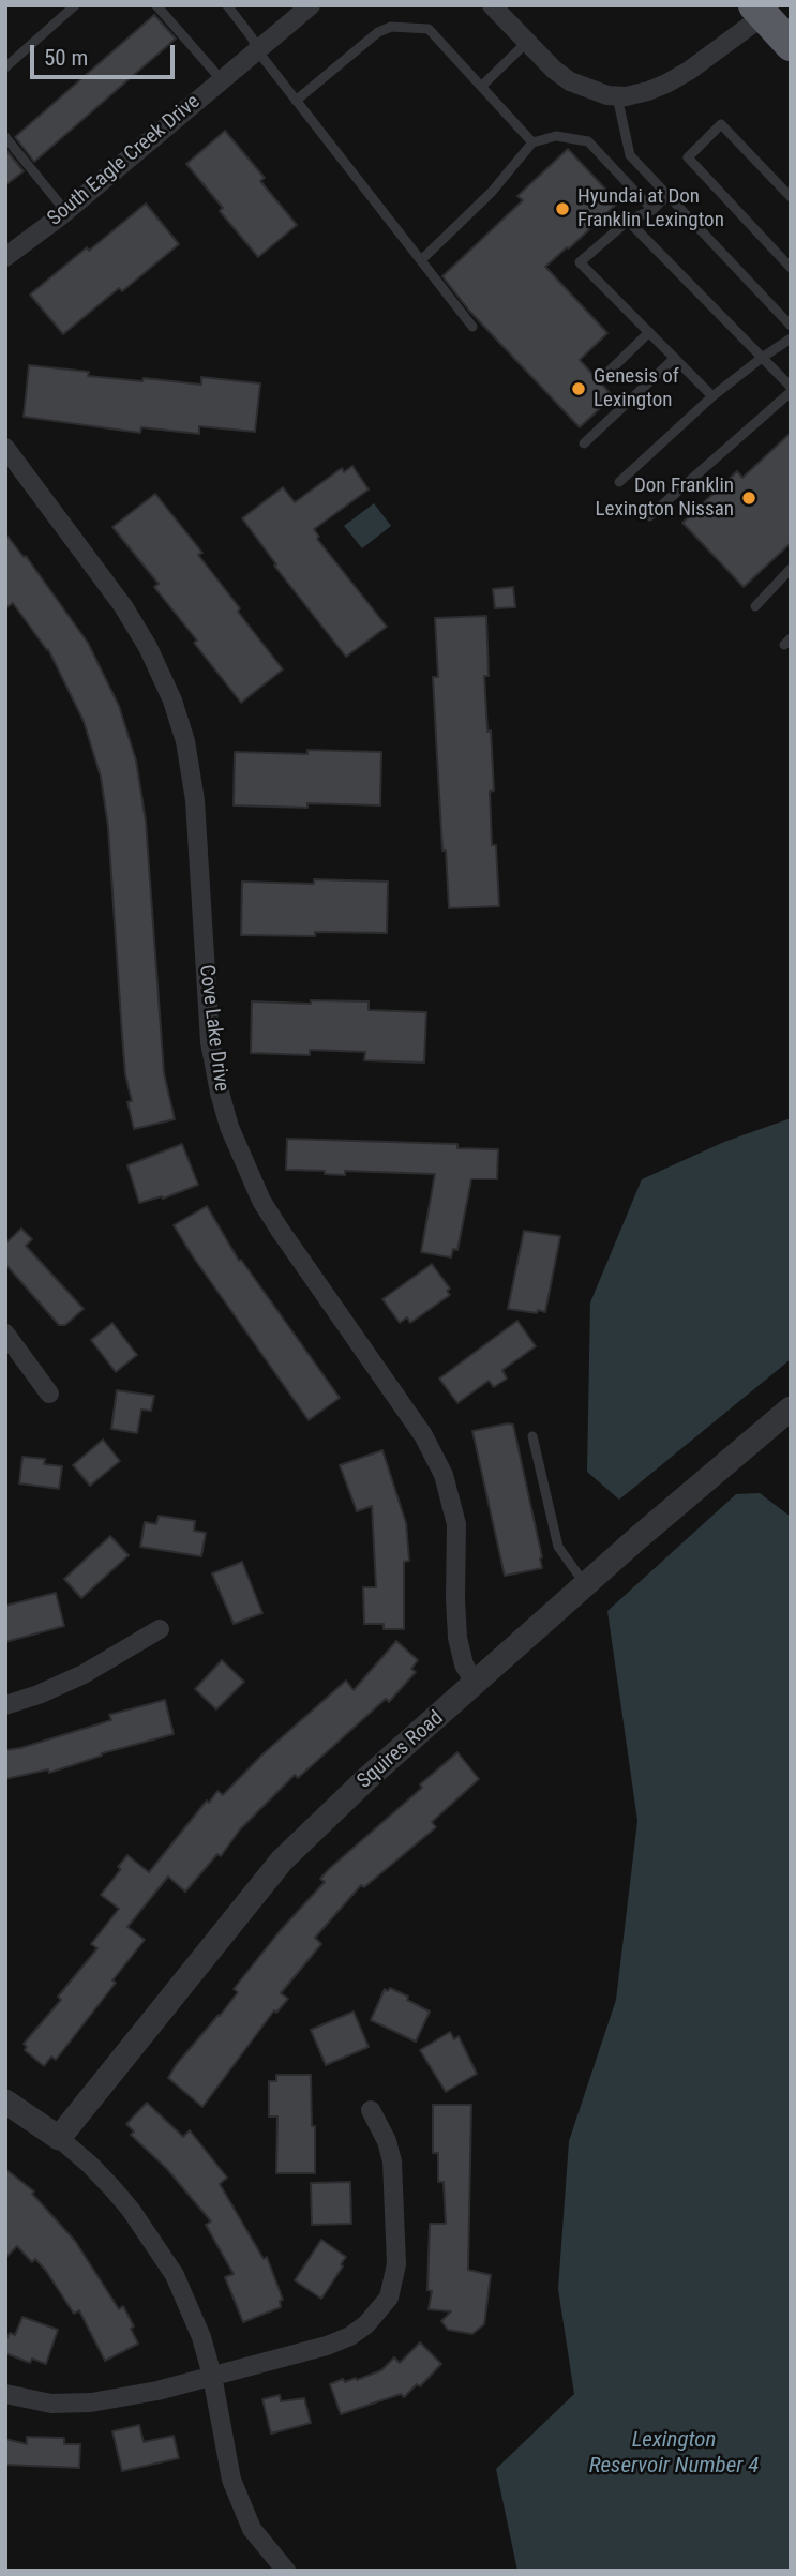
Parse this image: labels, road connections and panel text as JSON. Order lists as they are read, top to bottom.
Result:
{
  "streets": {
    "street": ["South Eagle Creek Drive", "Cove Lake Drive", "Squires Road"]
  },
  "crossings": [
    ["Cove Lake Drive", "Squires Road"]
  ],
  "water": ["Lexington Reservoir Number 4"],
  "places": ["Hyundai at Don Franklin Lexington", "Genesis of Lexington", "Don Franklin Lexington Nissan"],
  "scale_bar": "50 m"
}
